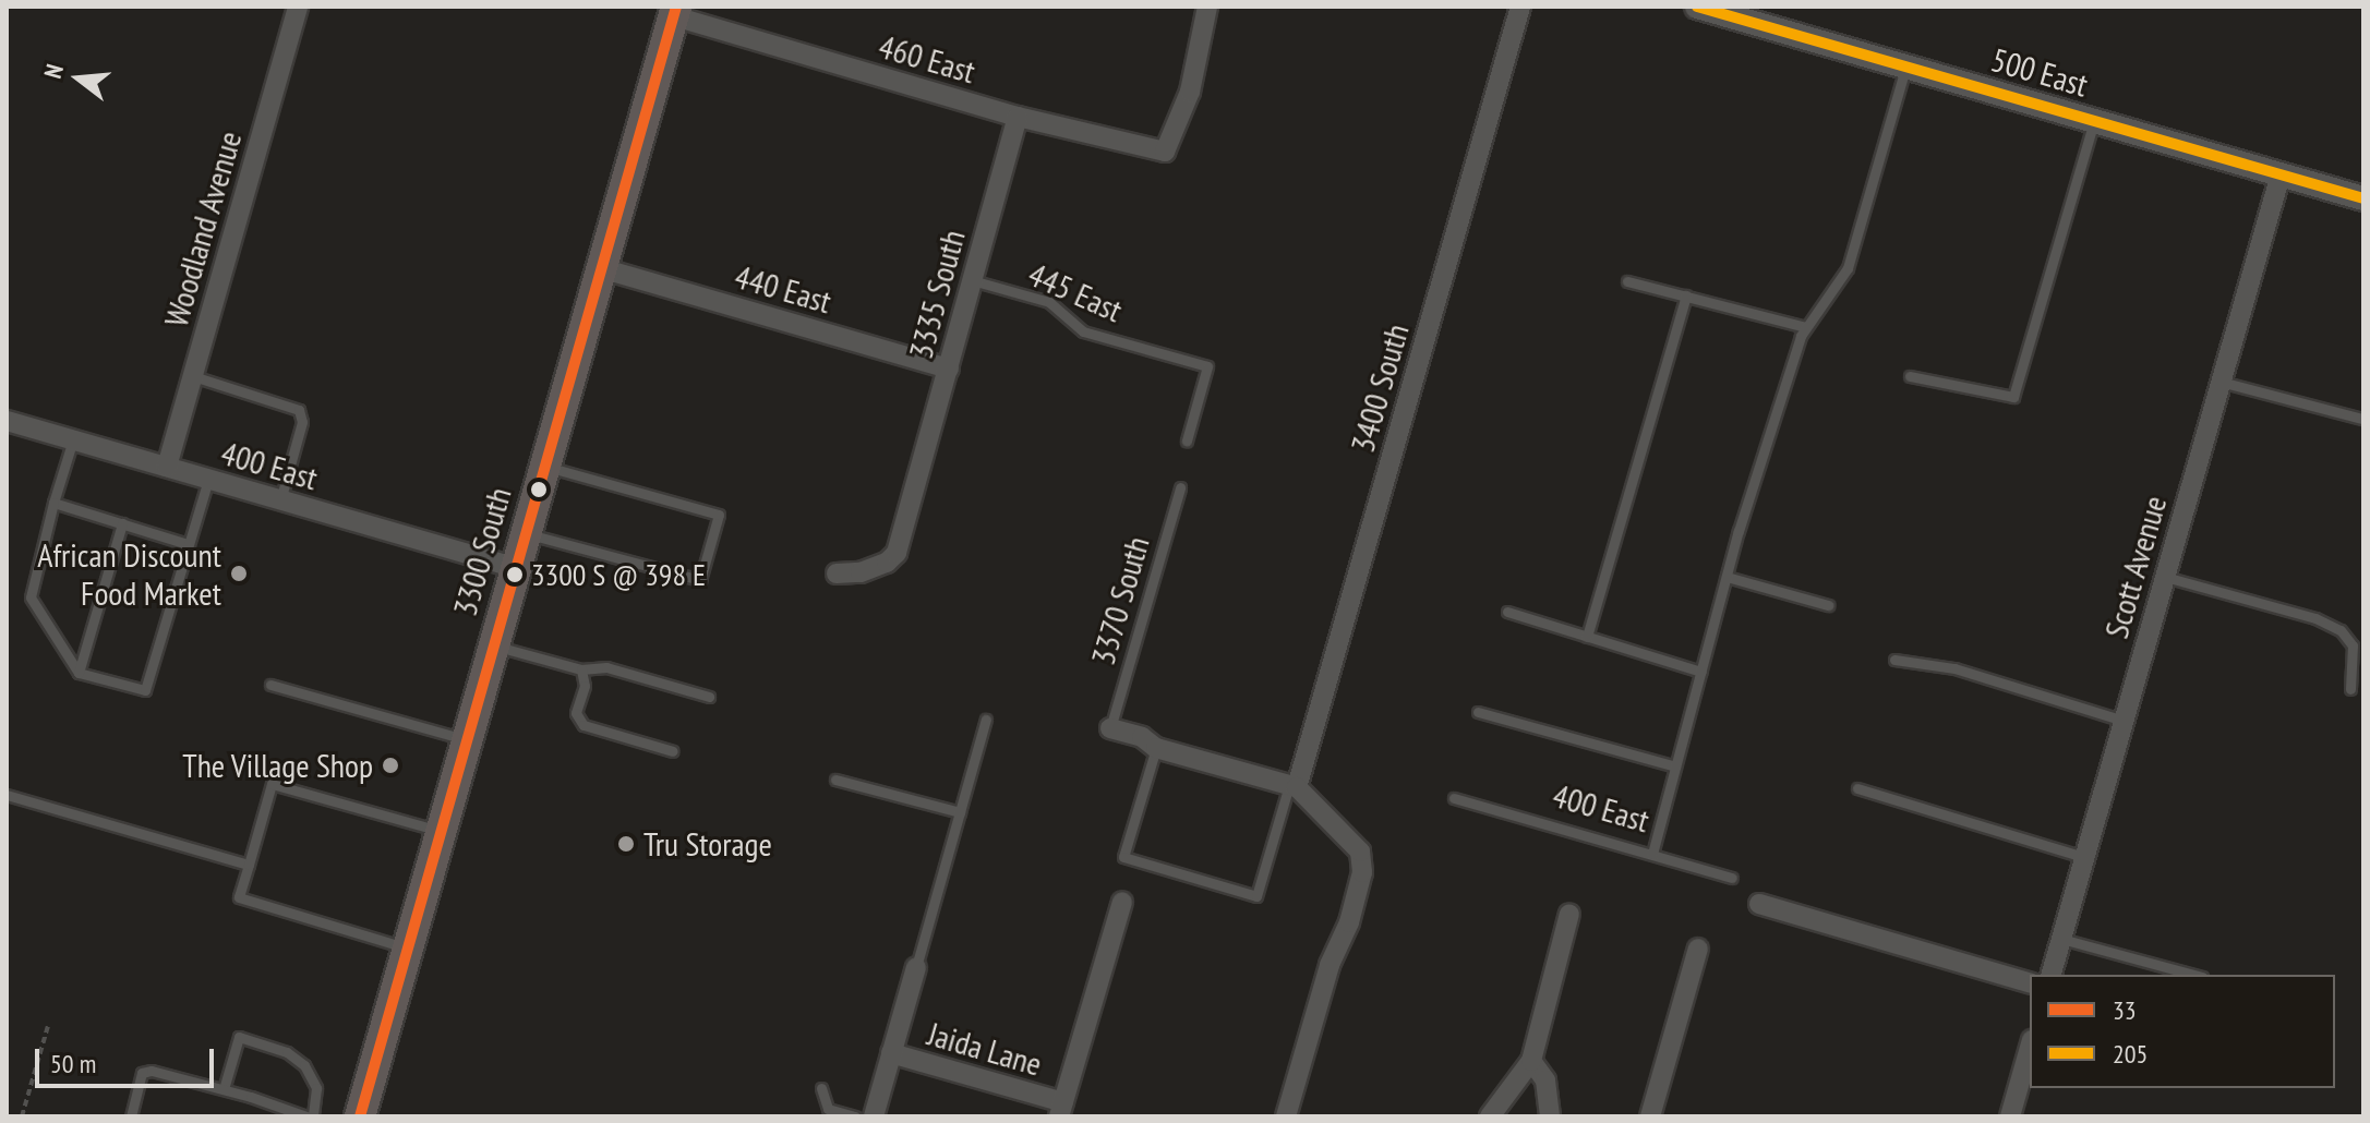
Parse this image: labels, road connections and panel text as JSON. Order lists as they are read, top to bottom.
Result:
{
  "streets": {
    "main road": ["3300 South"],
    "street": [
      "460 East",
      "500 East",
      "Woodland Avenue",
      "440 East",
      "3335 South",
      "3400 South",
      "400 East",
      "Scott Avenue",
      "Jaida Lane"
    ],
    "lane": ["445 East", "3370 South"]
  },
  "crossings": [
    ["460 East", "3335 South"],
    ["460 East", "3300 South"],
    ["500 East", "Scott Avenue"],
    ["Woodland Avenue", "400 East"],
    ["440 East", "3335 South"],
    ["440 East", "3300 South"],
    ["445 East", "3335 South"],
    ["400 East", "3300 South"]
  ],
  "places": [
    "African Discount Food Market",
    "3300 S @ 398 E",
    "The Village Shop",
    "Tru Storage"
  ],
  "lines": ["transit line 33", "transit line 205"],
  "legend": ["33", "205"],
  "scale_bar": "50 m",
  "north": "left"
}
